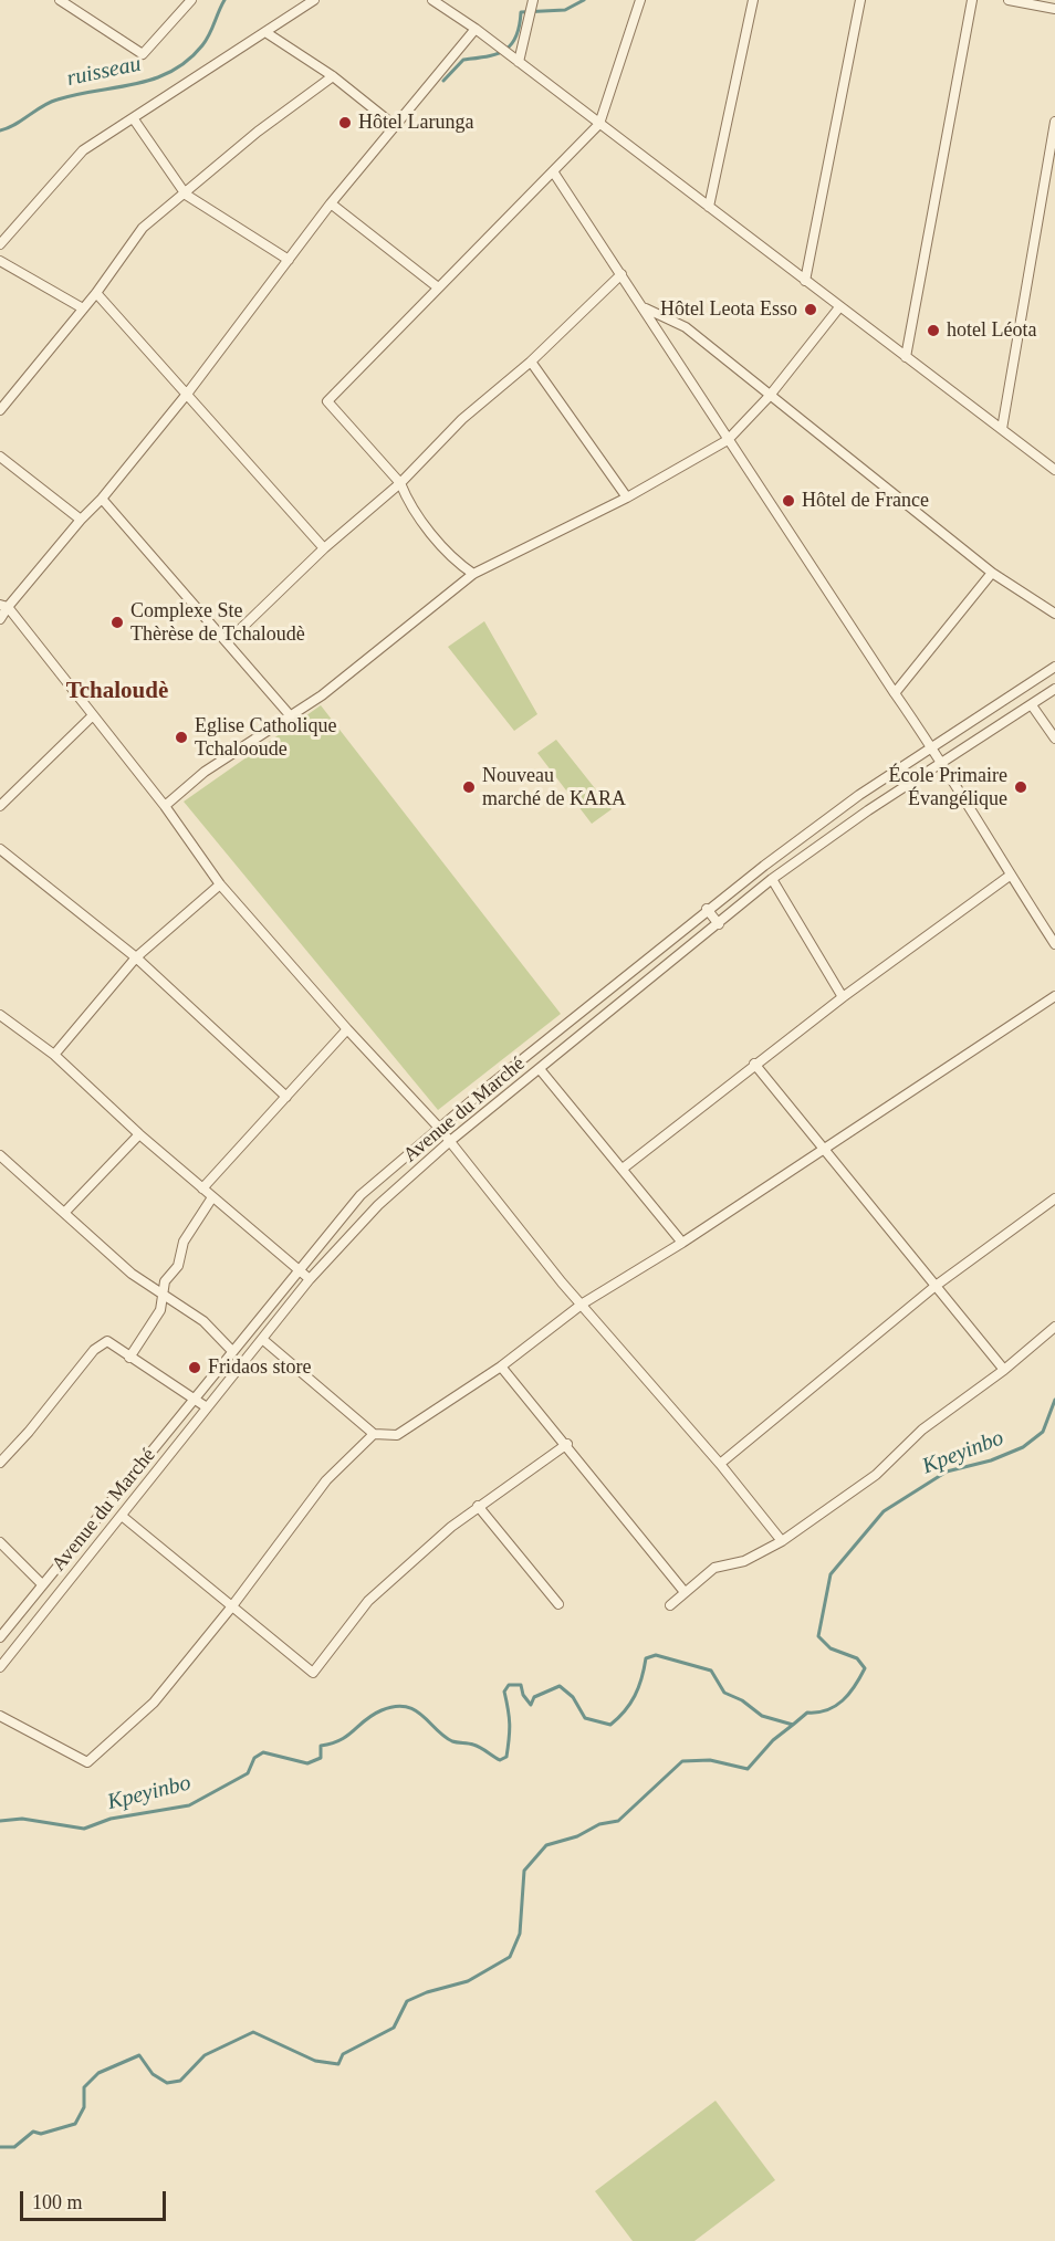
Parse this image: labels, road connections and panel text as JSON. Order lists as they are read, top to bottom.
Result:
{
  "streets": {
    "street": ["Avenue du Marché"]
  },
  "districts": ["Tchaloudè"],
  "water": ["ruisseau", "Kpeyinbo"],
  "places": [
    "Hôtel Larunga",
    "Hôtel Leota Esso",
    "hotel Léota",
    "Hôtel de France",
    "Complexe Ste Thèrèse de Tchaloudè",
    "Eglise Catholique Tchalooude",
    "Nouveau marché de KARA",
    "École Primaire Évangélique",
    "Fridaos store"
  ],
  "scale_bar": "100 m"
}
